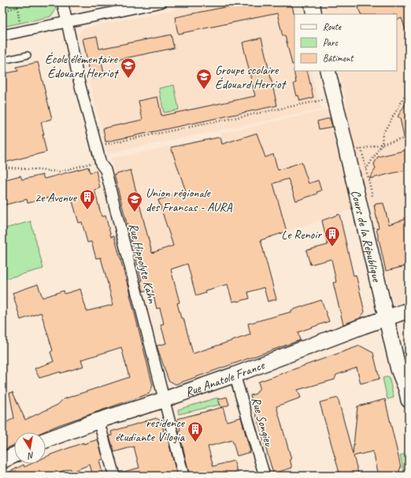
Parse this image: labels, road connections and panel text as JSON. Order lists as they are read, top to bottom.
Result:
{
  "streets": {
    "street": [
      "Cours de la République",
      "Rue Hippolyte Kahn",
      "Rue Anatole France",
      "Rue Songieu"
    ]
  },
  "crossings": [
    ["Cours de la République", "Rue Anatole France"],
    ["Rue Hippolyte Kahn", "Rue Anatole France"],
    ["Rue Anatole France", "Rue Songieu"]
  ],
  "places": {
    "school or university": ["École élémentaire Édouard Herriot", "Groupe scolaire Édouard Herriot", "Union régionale des Francas - AURA"],
    "building": ["2e Avenue", "Le Renoir", "residence étudiante Vilogia"]
  },
  "legend": ["Route", "Parc", "Bâtiment"],
  "north": "bottom"
}
